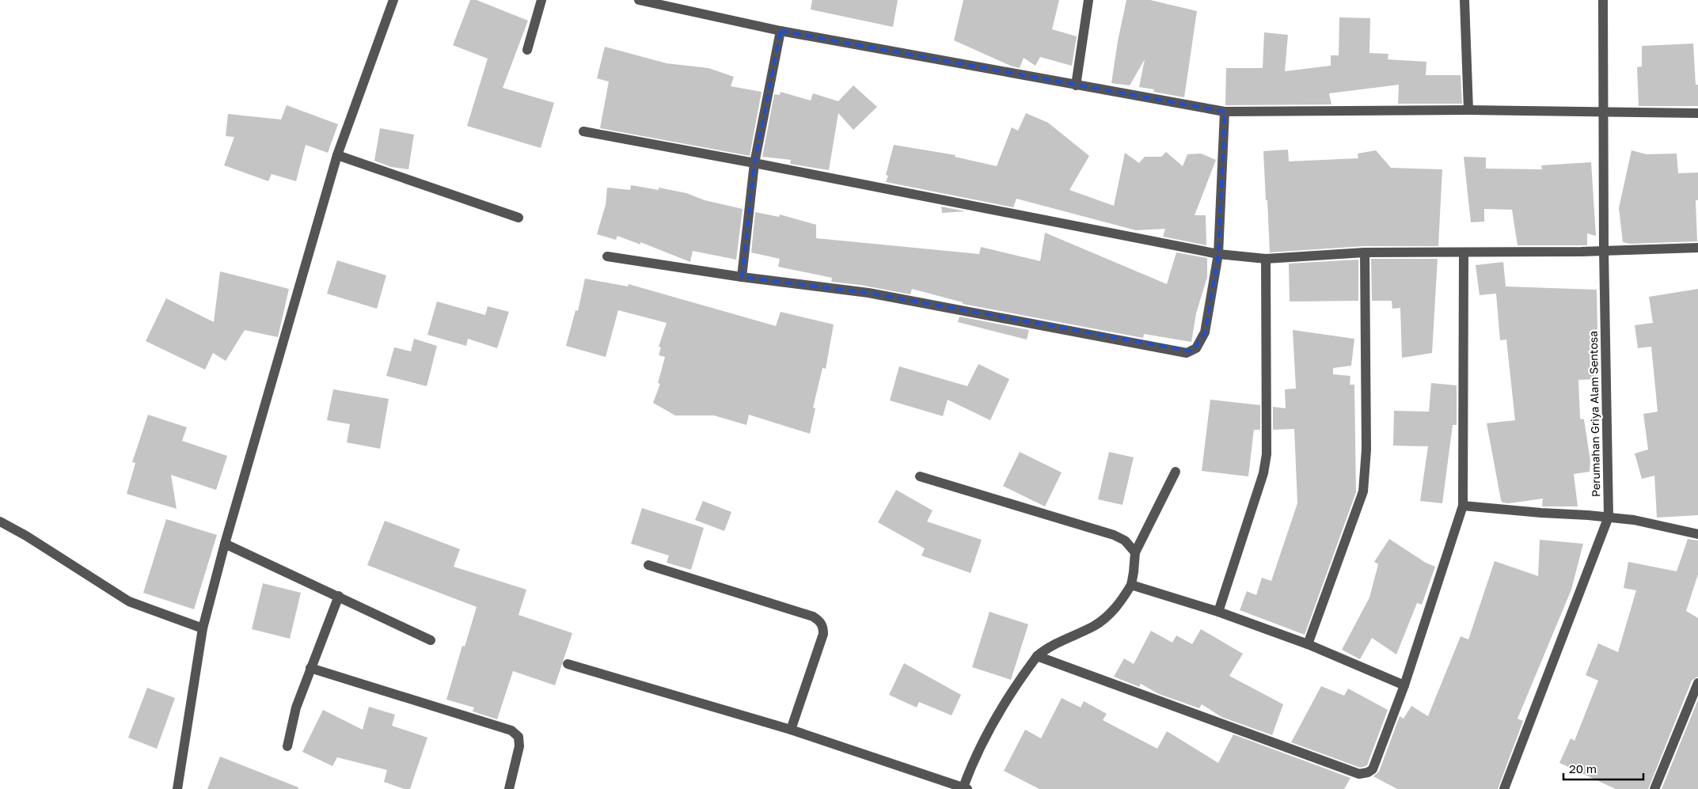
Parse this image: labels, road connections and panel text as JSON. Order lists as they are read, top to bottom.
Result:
{
  "streets": {
    "street": ["Perumahan Griya Alam Sentosa"]
  },
  "scale_bar": "20 m"
}
